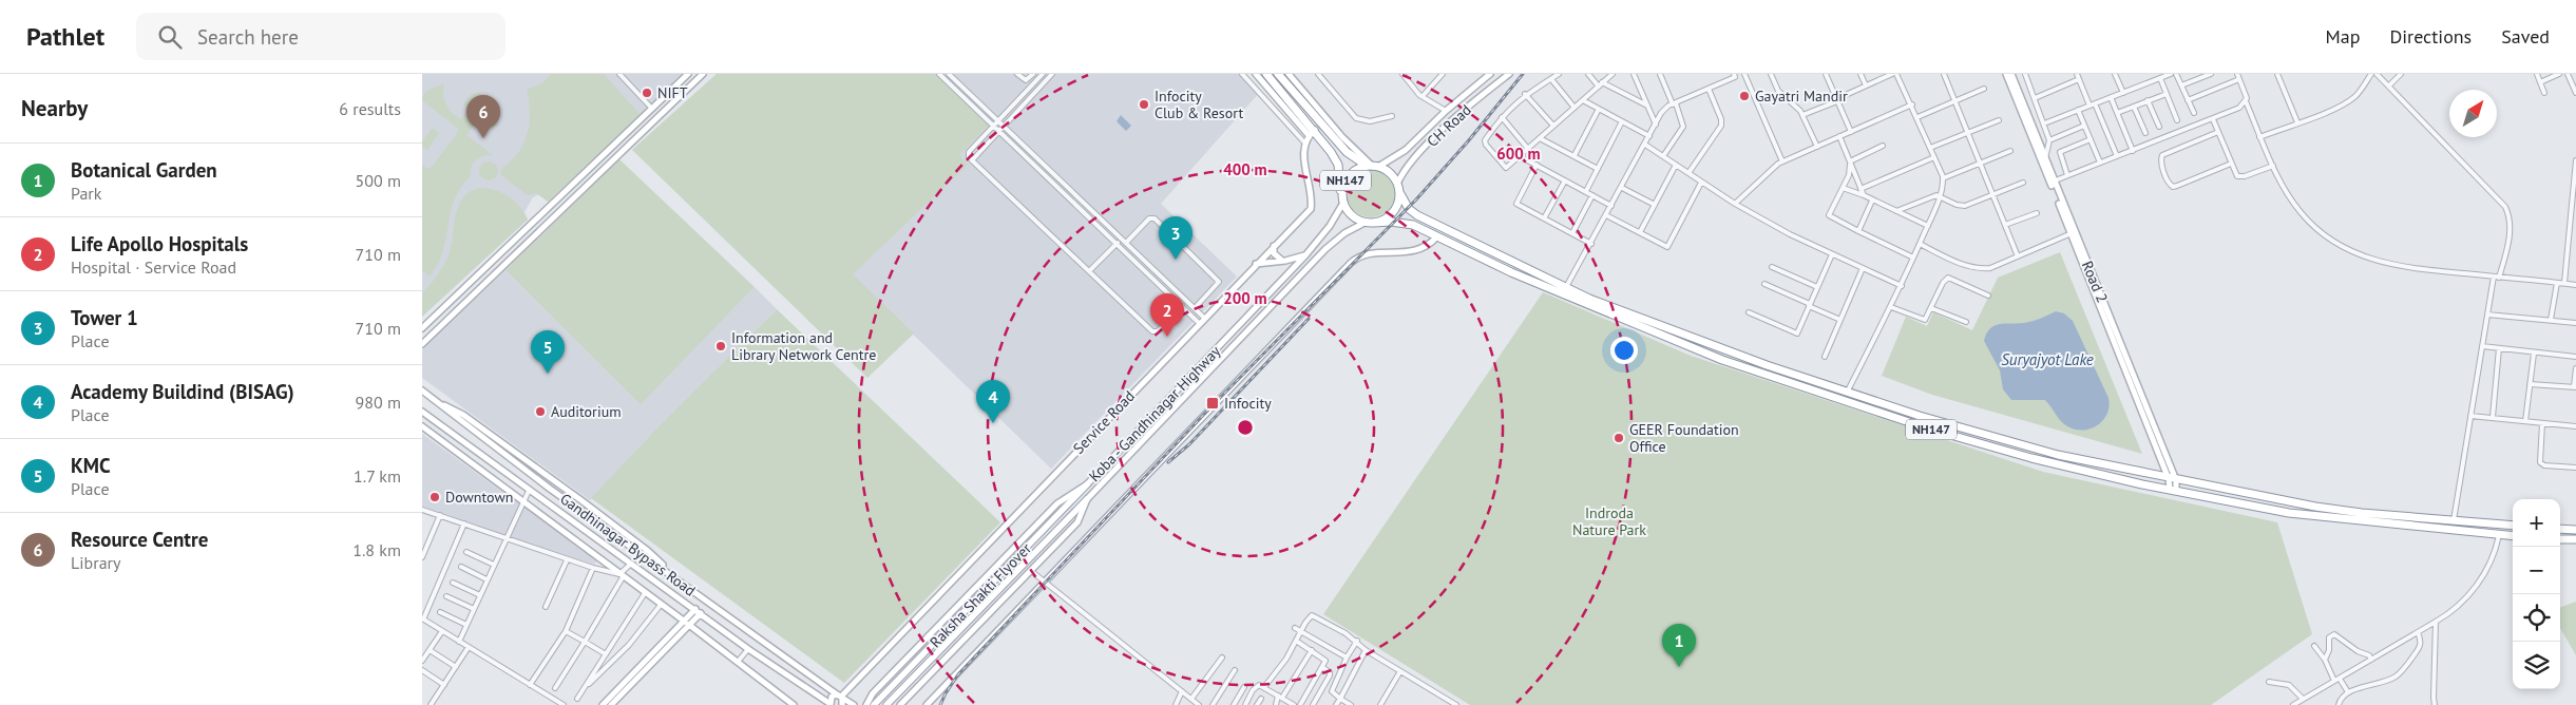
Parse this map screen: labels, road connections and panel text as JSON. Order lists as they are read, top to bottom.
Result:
{
  "streets": {
    "highway": ["NH147"],
    "main road": ["Raksha Shakti Flyover"],
    "street": [
      "CH Road",
      "Road 2",
      "Koba - Gandhinagar Highway",
      "Service Road",
      "Gandhinagar Bypass Road"
    ]
  },
  "crossings": [
    ["CH Road", "NH147"],
    ["CH Road", "Koba - Gandhinagar Highway"],
    ["NH147", "Road 2"],
    ["NH147", "Koba - Gandhinagar Highway"],
    ["NH147", "Service Road"],
    ["Koba - Gandhinagar Highway", "Raksha Shakti Flyover"],
    ["Service Road", "Gandhinagar Bypass Road"]
  ],
  "water": ["Suryajyot Lake"],
  "parks": ["Indroda Nature Park"],
  "places": {
    "other": [
      "NIFT",
      "Gayatri Mandir",
      "Infocity Club & Resort",
      "Information and Library Network Centre",
      "Auditorium",
      "GEER Foundation Office",
      "Downtown"
    ],
    "transit": ["Infocity"]
  },
  "north": "top right",
  "page": {
    "header": "Pathlet",
    "search": "Search here",
    "nav": ["Map", "Directions", "Saved"],
    "heading": ["Nearby", "6 results"],
    "pins": [
      "6",
      "3",
      "2",
      "5",
      "4",
      "1"
    ],
    "list": [
      {
        "mark": "1",
        "name": "Botanical Garden",
        "note": "Park",
        "value": "500 m"
      },
      {
        "mark": "2",
        "name": "Life Apollo Hospitals",
        "note": "Hospital · Service Road",
        "value": "710 m"
      },
      {
        "mark": "3",
        "name": "Tower 1",
        "note": "Place",
        "value": "710 m"
      },
      {
        "mark": "4",
        "name": "Academy Buildind (BISAG)",
        "note": "Place",
        "value": "980 m"
      },
      {
        "mark": "5",
        "name": "KMC",
        "note": "Place",
        "value": "1.7 km"
      },
      {
        "mark": "6",
        "name": "Resource Centre",
        "note": "Library",
        "value": "1.8 km"
      }
    ],
    "map_buttons": ["+", "−"]
  },
  "rings": ["600 m", "400 m", "200 m"]
}
